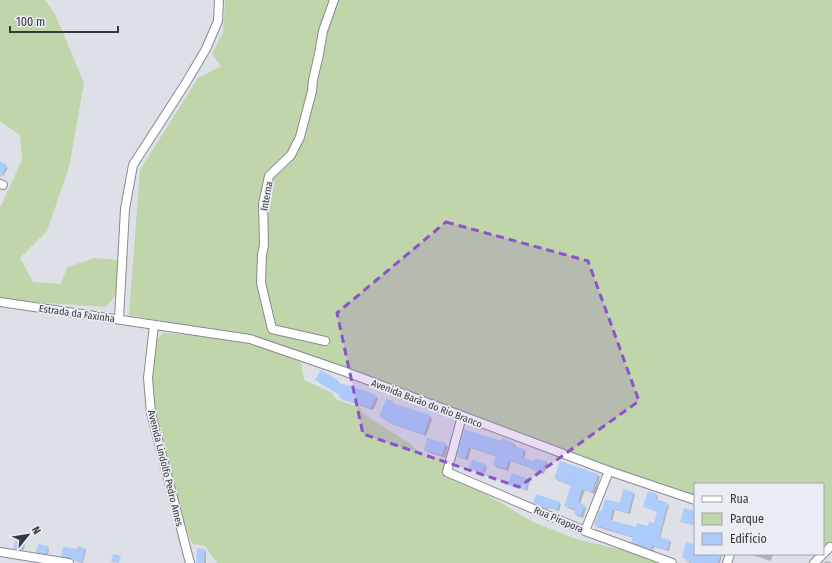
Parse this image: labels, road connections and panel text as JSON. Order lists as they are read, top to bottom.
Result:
{
  "streets": {
    "street": [
      "Interna",
      "Estrada da Faxinha",
      "Avenida Barão do Rio Branco",
      "Avenida Lindolfo Pedro Ames",
      "Rua Pirapora"
    ]
  },
  "crossings": [
    ["Estrada da Faxinha", "Avenida Barão do Rio Branco"],
    ["Estrada da Faxinha", "Avenida Lindolfo Pedro Ames"],
    ["Avenida Barão do Rio Branco", "Avenida Lindolfo Pedro Ames"],
    ["Avenida Barão do Rio Branco", "Rua Pirapora"]
  ],
  "legend": ["Rua", "Parque", "Edifício"],
  "scale_bar": "100 m",
  "north": "top right"
}
